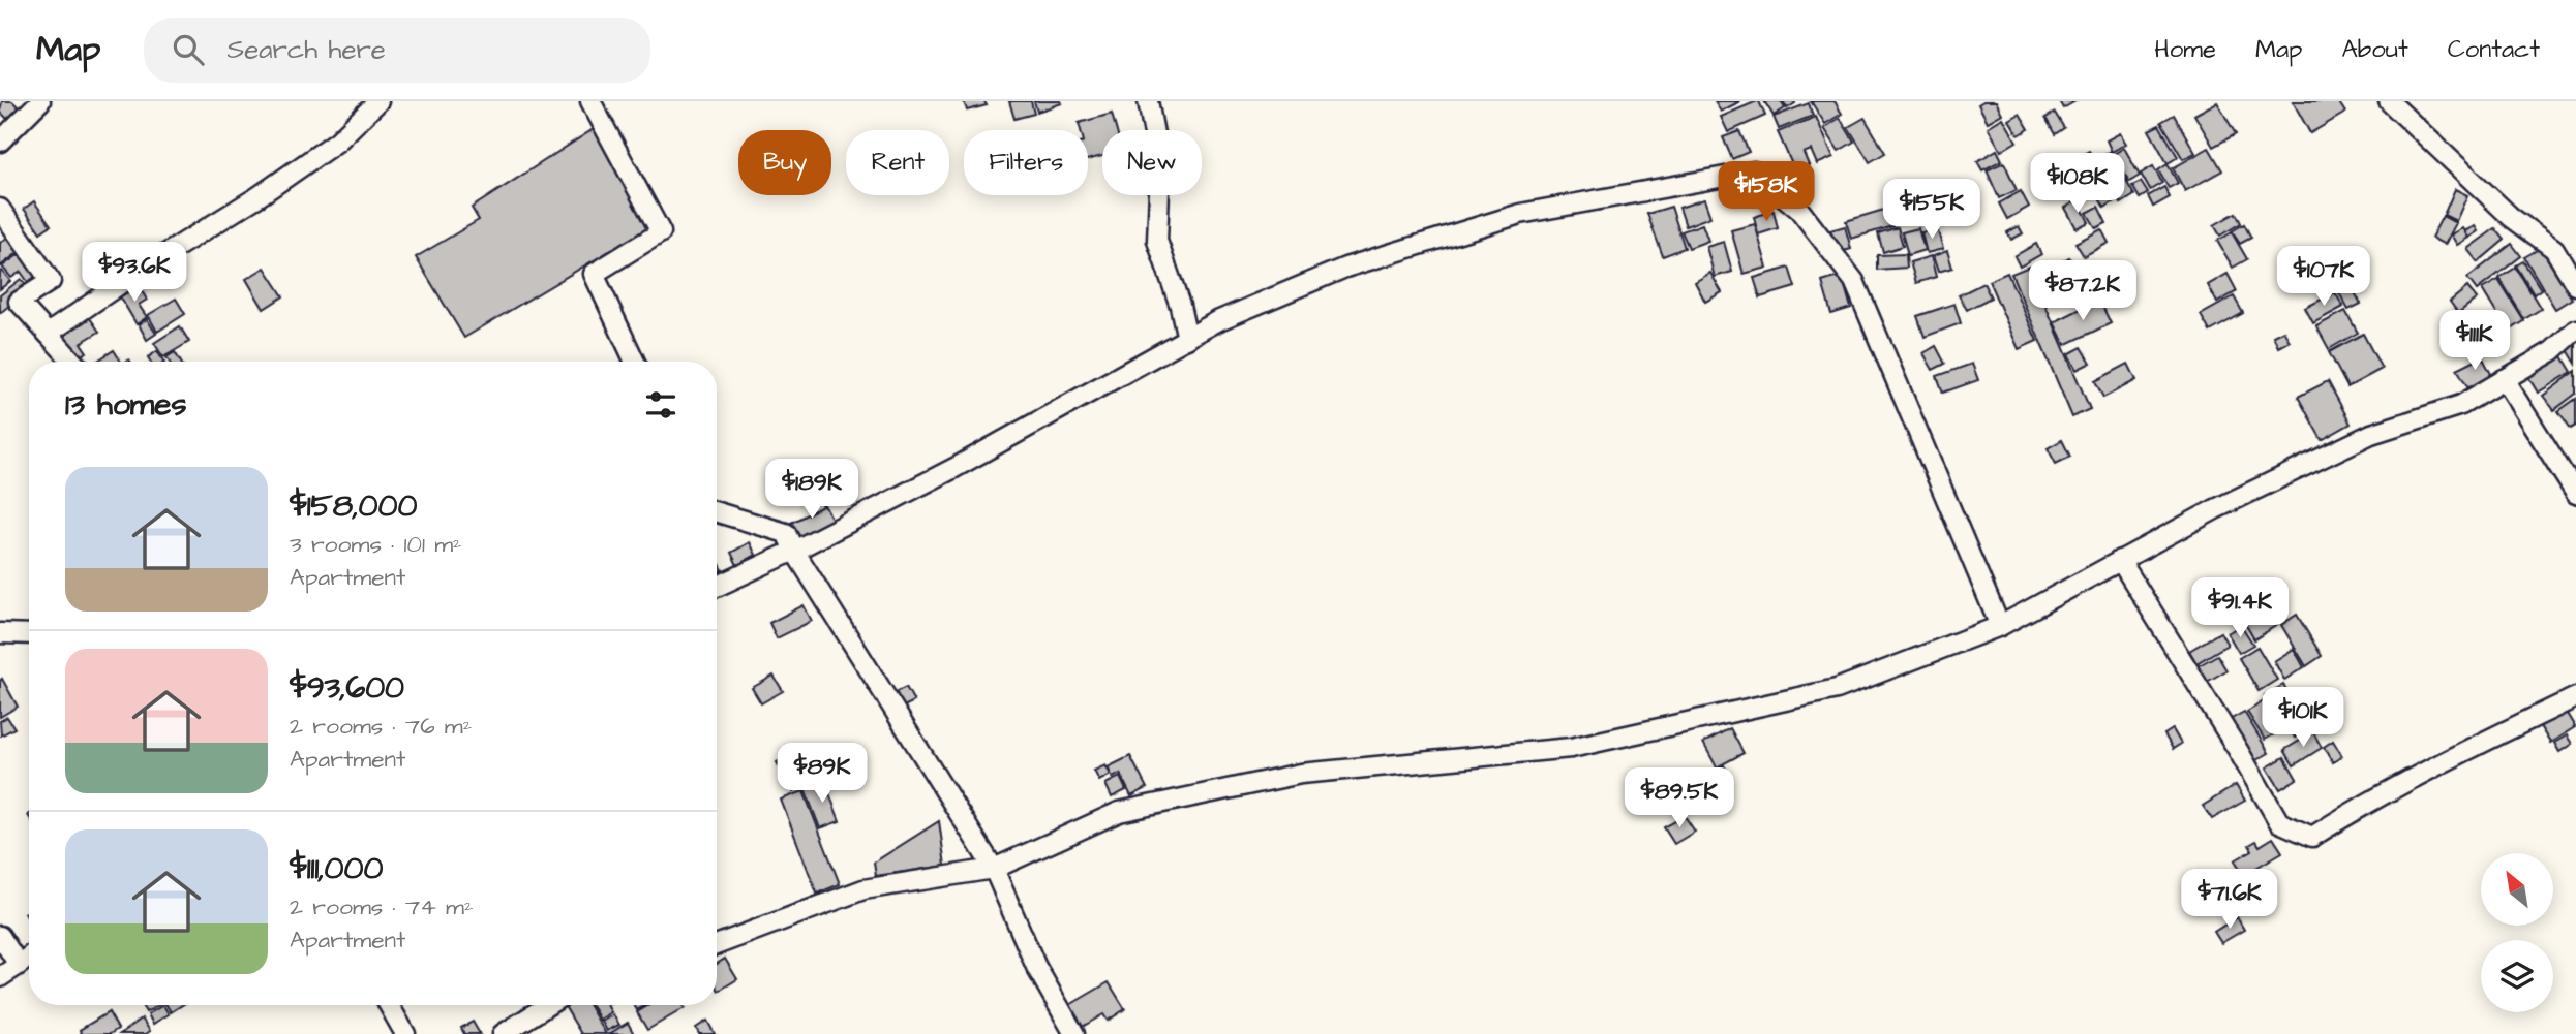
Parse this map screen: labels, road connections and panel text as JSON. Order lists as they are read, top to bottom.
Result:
{
  "north": "top left",
  "page": {
    "header": "Map",
    "search": "Search here",
    "nav": [
      "Home",
      "Map",
      "About",
      "Contact"
    ],
    "chip": [
      "Buy",
      "Rent",
      "Filters",
      "New"
    ],
    "price": [
      "$108K",
      "$158K",
      "$155K",
      "$93.6K",
      "$107K",
      "$87.2K",
      "$111K",
      "$189K",
      "$91.4K",
      "$101K",
      "$89K",
      "$89.5K",
      "$71.6K"
    ],
    "heading": "13 homes",
    "list": [
      {
        "name": "$158,000",
        "note": "3 rooms · 101 m² · Apartment"
      },
      {
        "name": "$93,600",
        "note": "2 rooms · 76 m² · Apartment"
      },
      {
        "name": "$111,000",
        "note": "2 rooms · 74 m² · Apartment"
      }
    ]
  }
}
